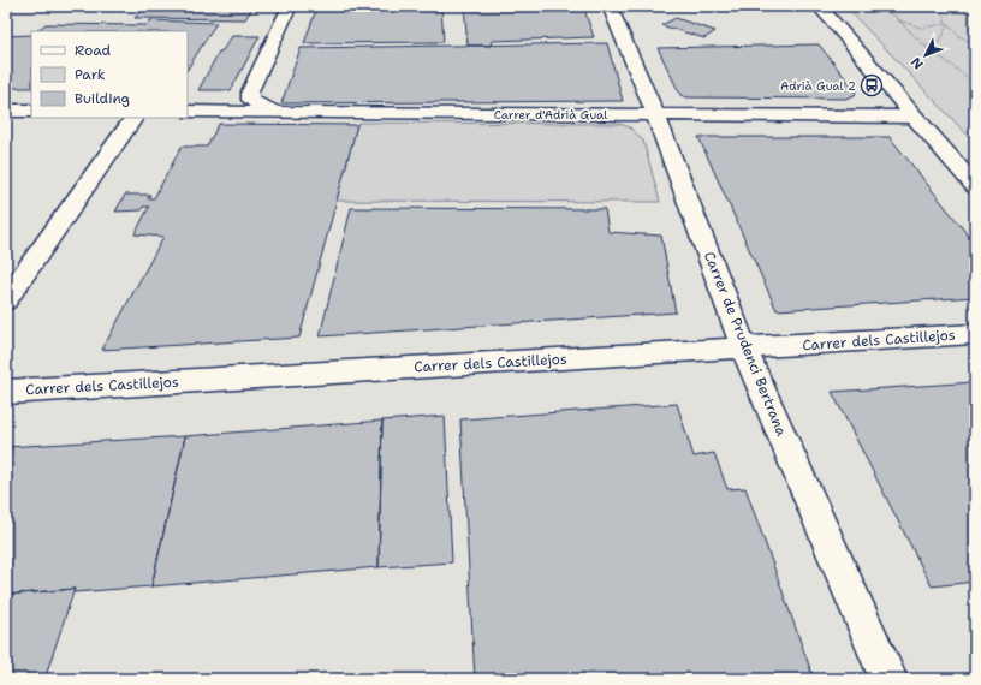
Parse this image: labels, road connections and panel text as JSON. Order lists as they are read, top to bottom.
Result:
{
  "streets": {
    "street": ["Carrer d'Adrià Gual", "Carrer dels Castillejos", "Carrer de Prudenci Bertrana"]
  },
  "crossings": [
    ["Carrer d'Adrià Gual", "Carrer de Prudenci Bertrana"],
    ["Carrer dels Castillejos", "Carrer de Prudenci Bertrana"]
  ],
  "places": {
    "bus stop": ["Adrià Gual 2"]
  },
  "legend": ["Road", "Park", "Building"],
  "north": "bottom left"
}
